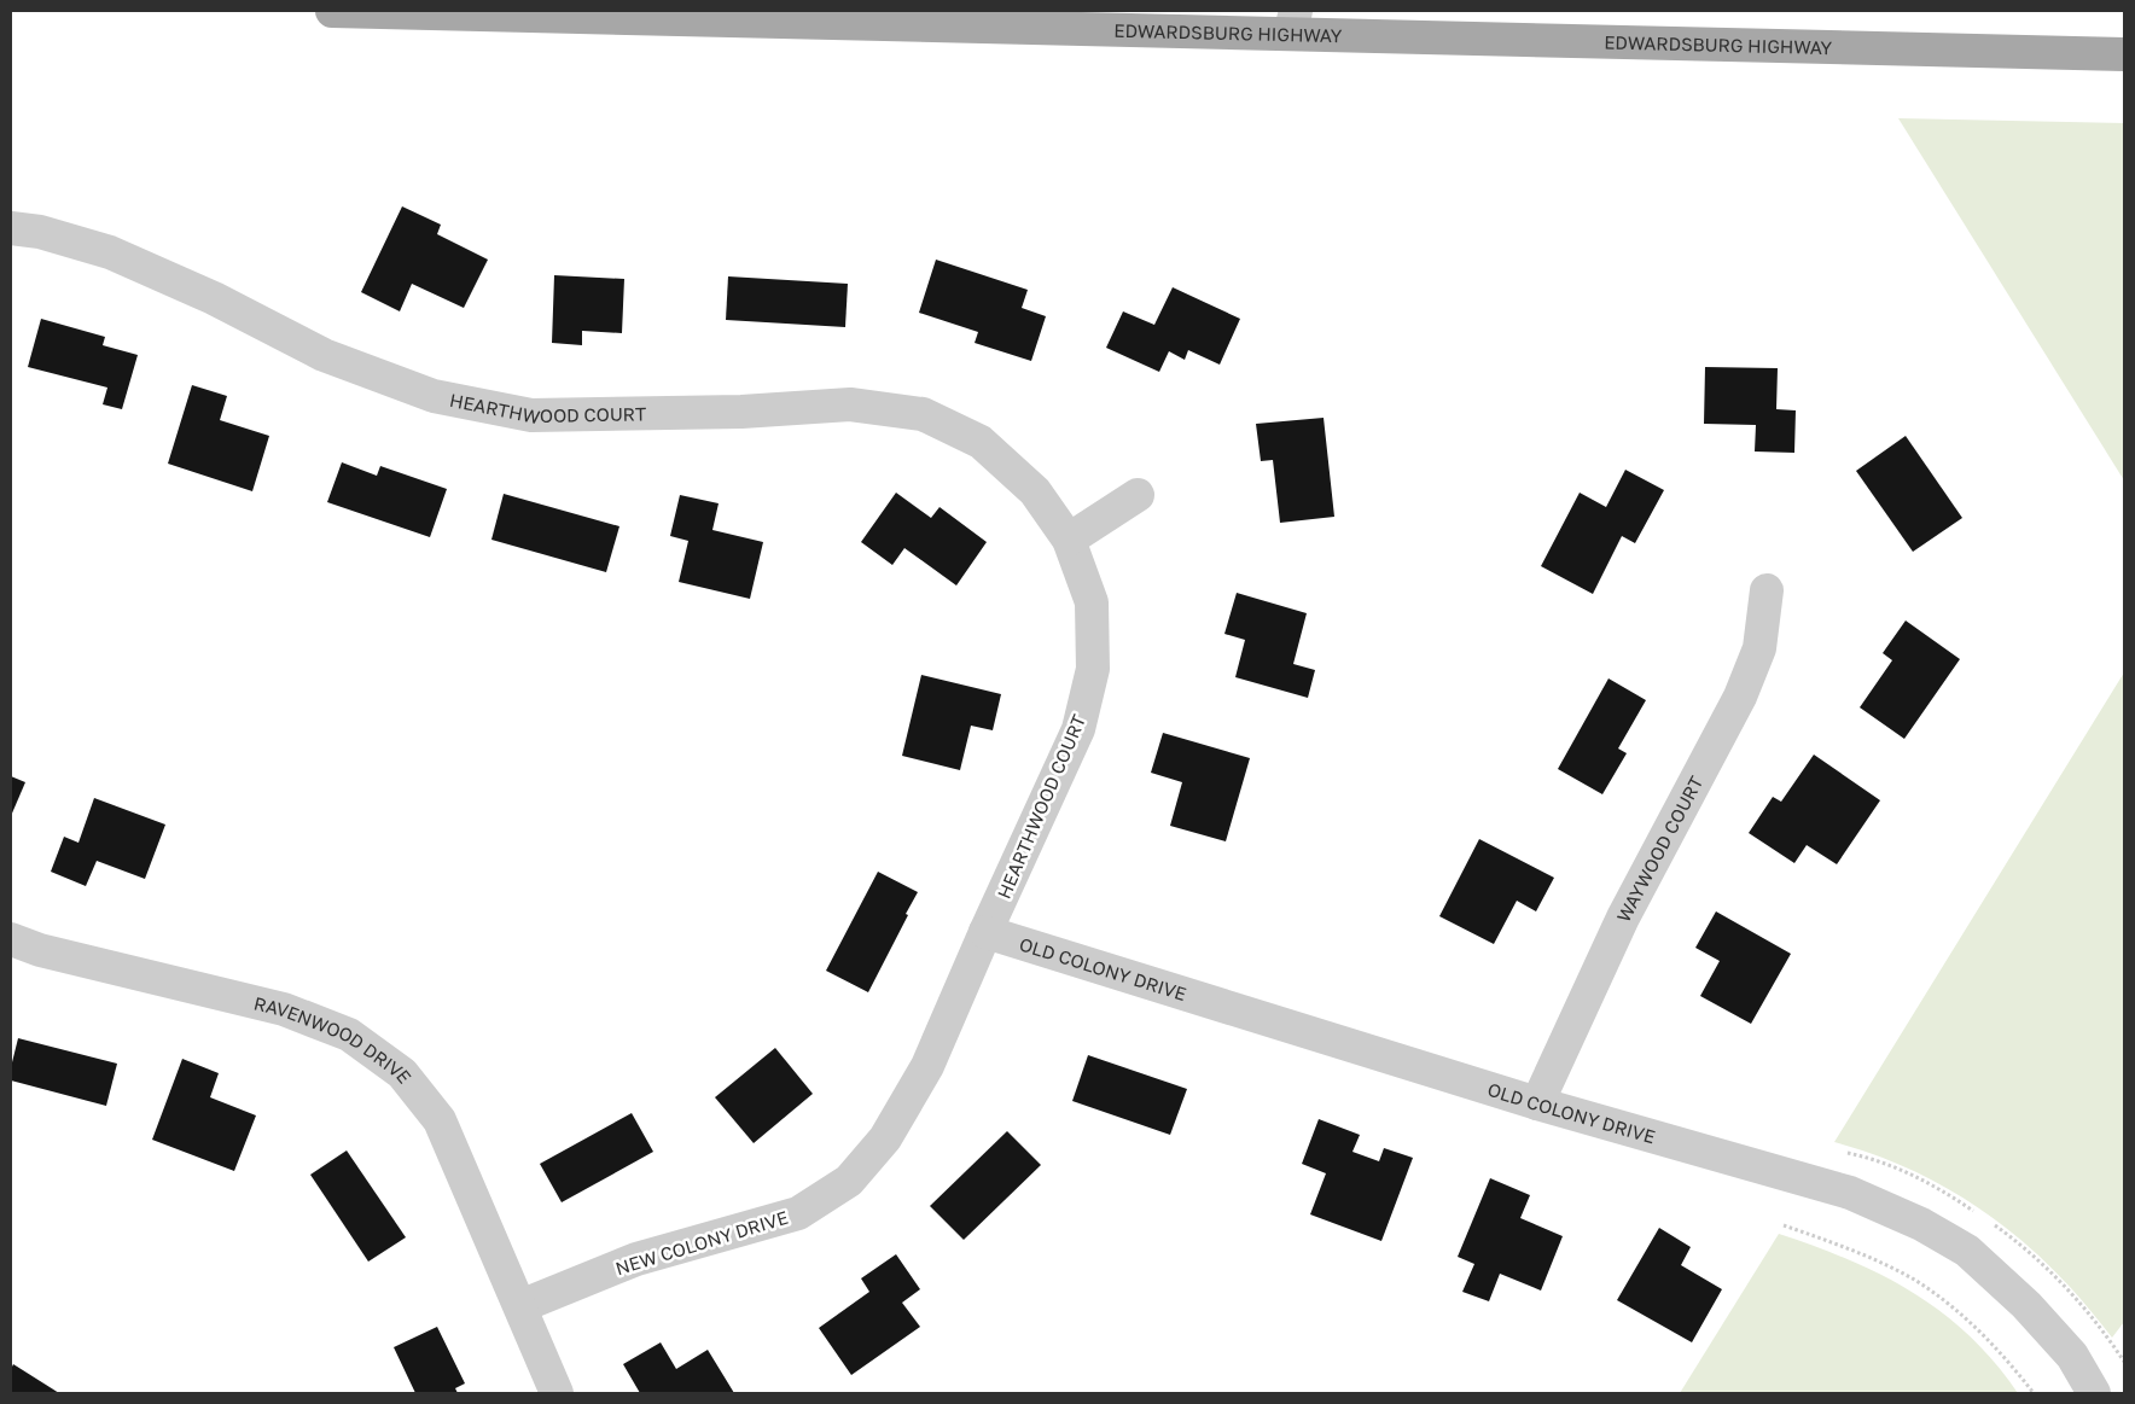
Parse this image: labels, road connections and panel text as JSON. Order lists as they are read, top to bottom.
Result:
{
  "streets": {
    "main road": ["EDWARDSBURG HIGHWAY"],
    "street": [
      "HEARTHWOOD COURT",
      "WAYWOOD COURT",
      "OLD COLONY DRIVE",
      "RAVENWOOD DRIVE",
      "NEW COLONY DRIVE"
    ]
  },
  "crossings": [
    ["HEARTHWOOD COURT", "OLD COLONY DRIVE"],
    ["HEARTHWOOD COURT", "NEW COLONY DRIVE"],
    ["WAYWOOD COURT", "OLD COLONY DRIVE"],
    ["OLD COLONY DRIVE", "NEW COLONY DRIVE"],
    ["RAVENWOOD DRIVE", "NEW COLONY DRIVE"]
  ]
}
